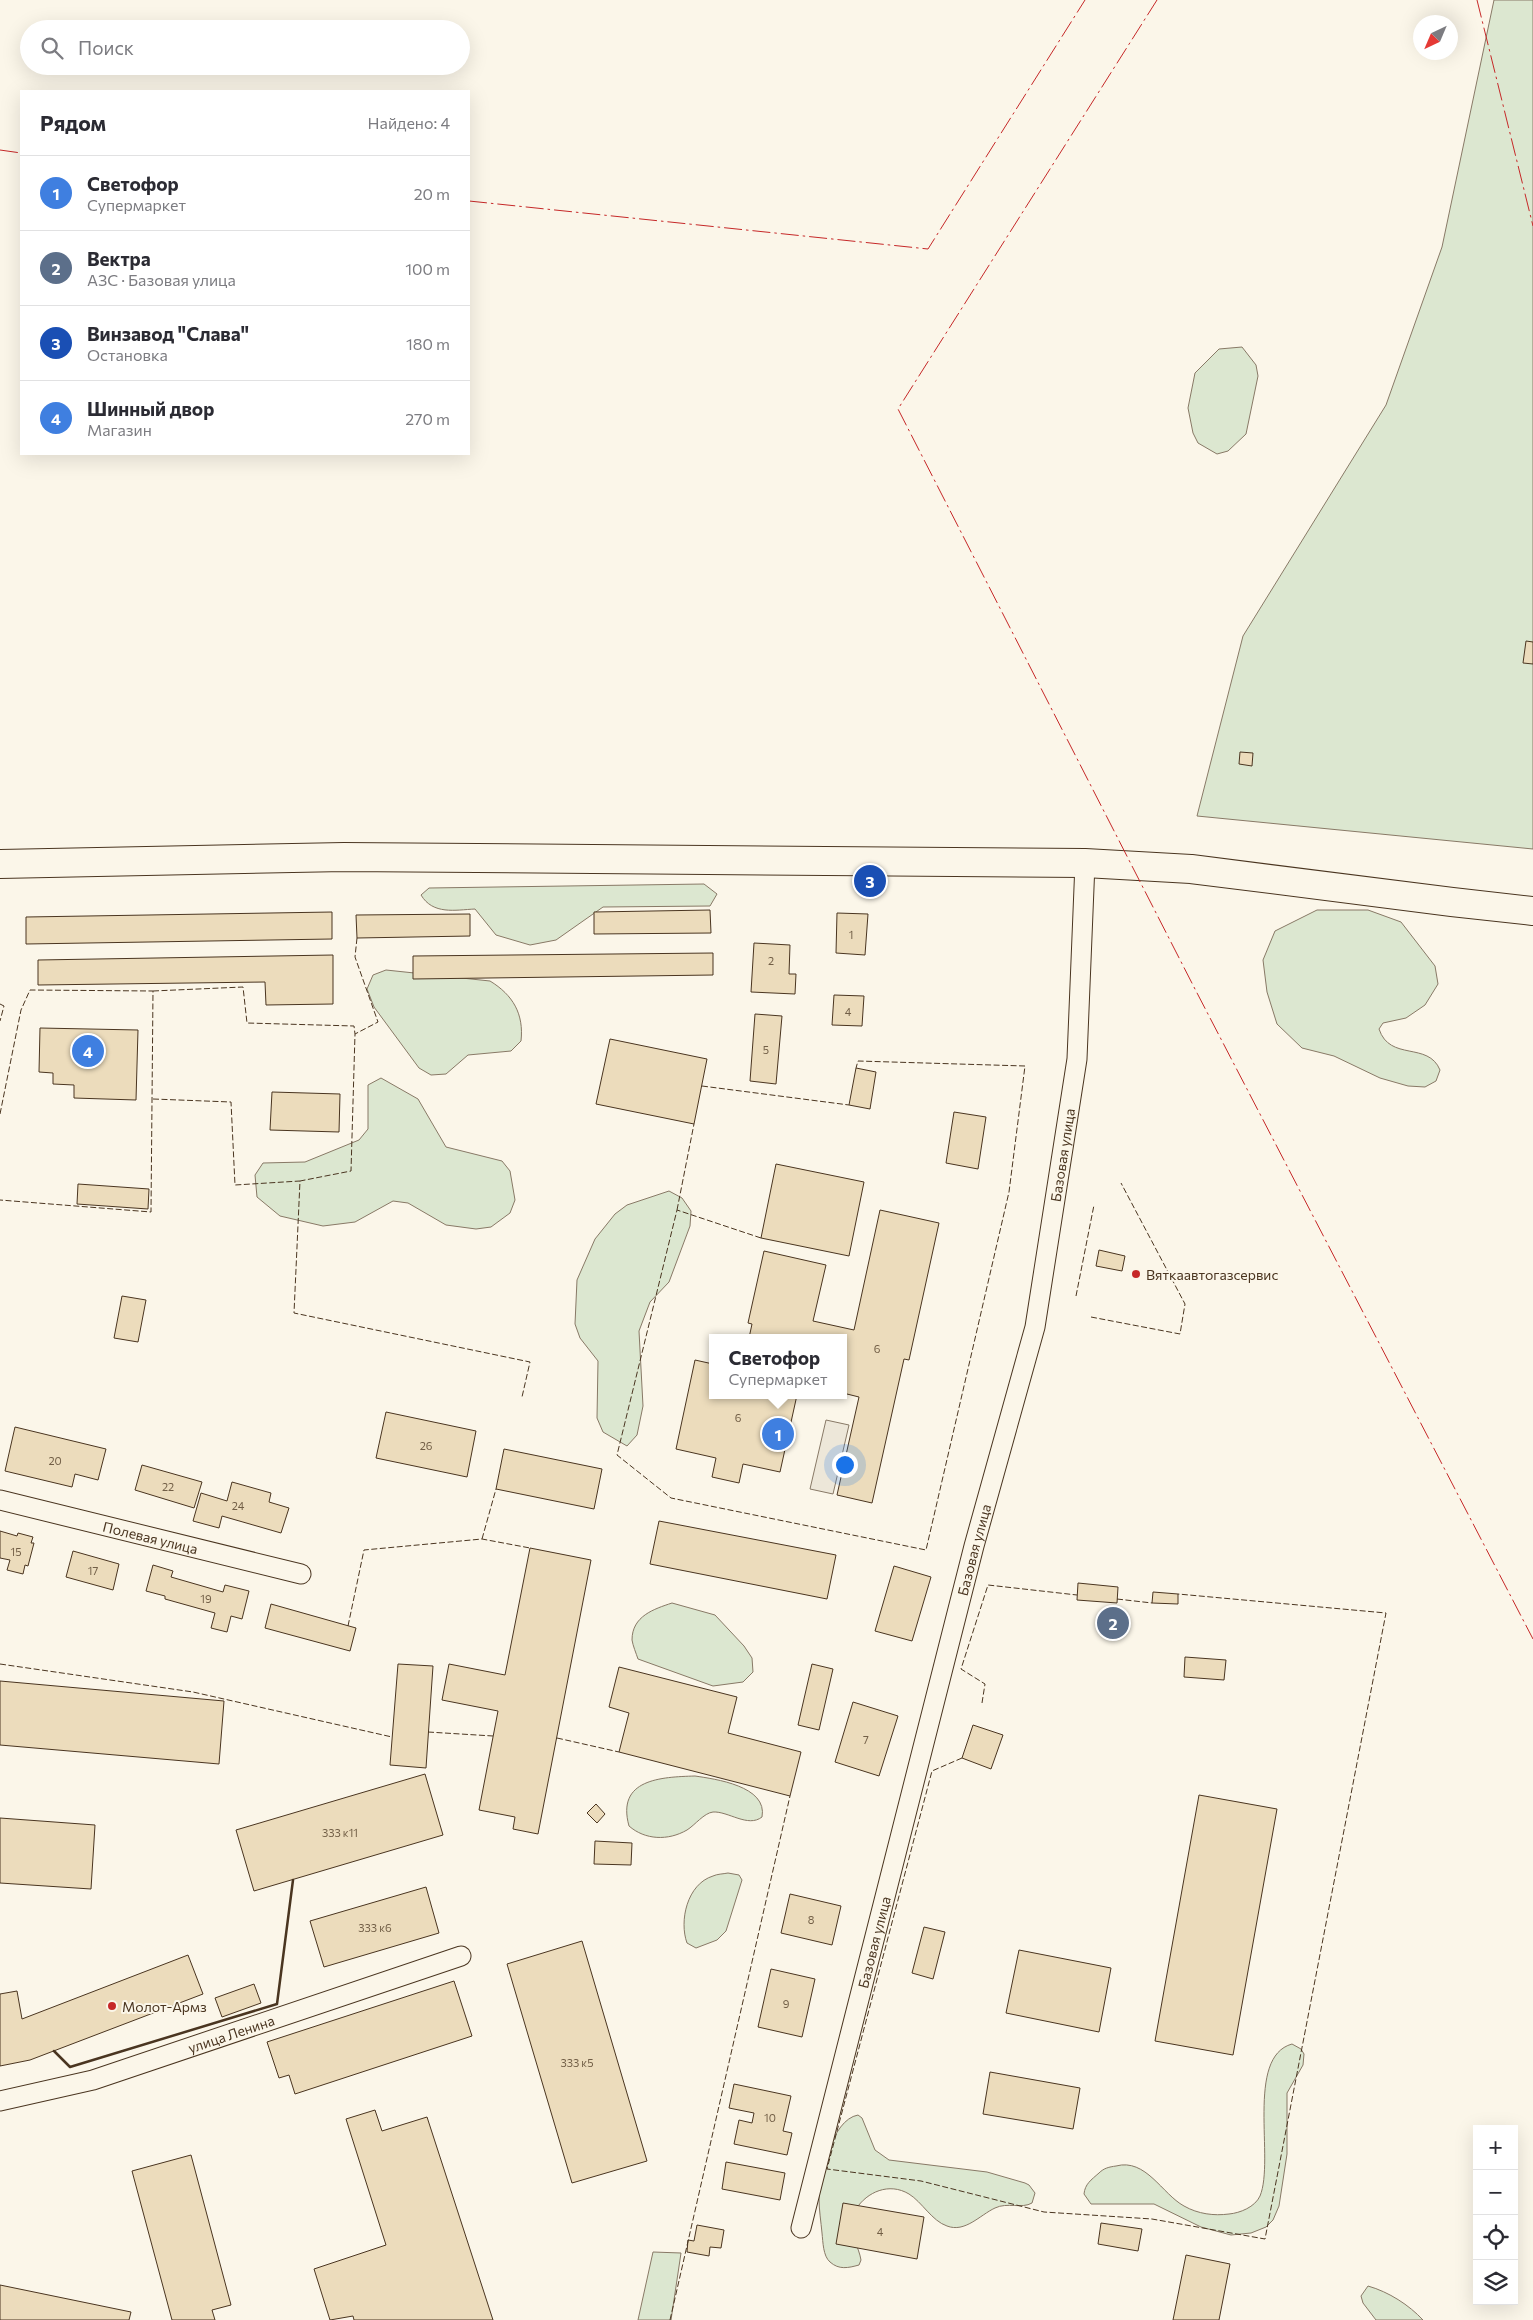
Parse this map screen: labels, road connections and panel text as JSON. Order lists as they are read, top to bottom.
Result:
{
  "streets": {
    "street": ["Базовая улица", "Полевая улица", "улица Ленина"]
  },
  "places": ["Вяткаавтогазсервис", "Молот-Армз"],
  "house_numbers": [
    "1",
    "2",
    "4",
    "5",
    "6",
    "6",
    "26",
    "20",
    "22",
    "24",
    "15",
    "17",
    "19",
    "7",
    "333 к11",
    "8",
    "333 к6",
    "9",
    "333 к5",
    "10",
    "4"
  ],
  "north": "bottom left",
  "page": {
    "search": "Поиск",
    "heading": ["Рядом", "Найдено: 4"],
    "list": [
      {
        "mark": "1",
        "name": "Светофор",
        "note": "Супермаркет",
        "value": "20 m"
      },
      {
        "mark": "2",
        "name": "Вектра",
        "note": "АЗС · Базовая улица",
        "value": "100 m"
      },
      {
        "mark": "3",
        "name": "Винзавод \"Слава\"",
        "note": "Остановка",
        "value": "180 m"
      },
      {
        "mark": "4",
        "name": "Шинный двор",
        "note": "Магазин",
        "value": "270 m"
      }
    ],
    "pins": [
      "3",
      "4",
      "1",
      "2"
    ],
    "popup": ["Светофор", "Супермаркет"],
    "map_buttons": ["+", "−"]
  }
}
